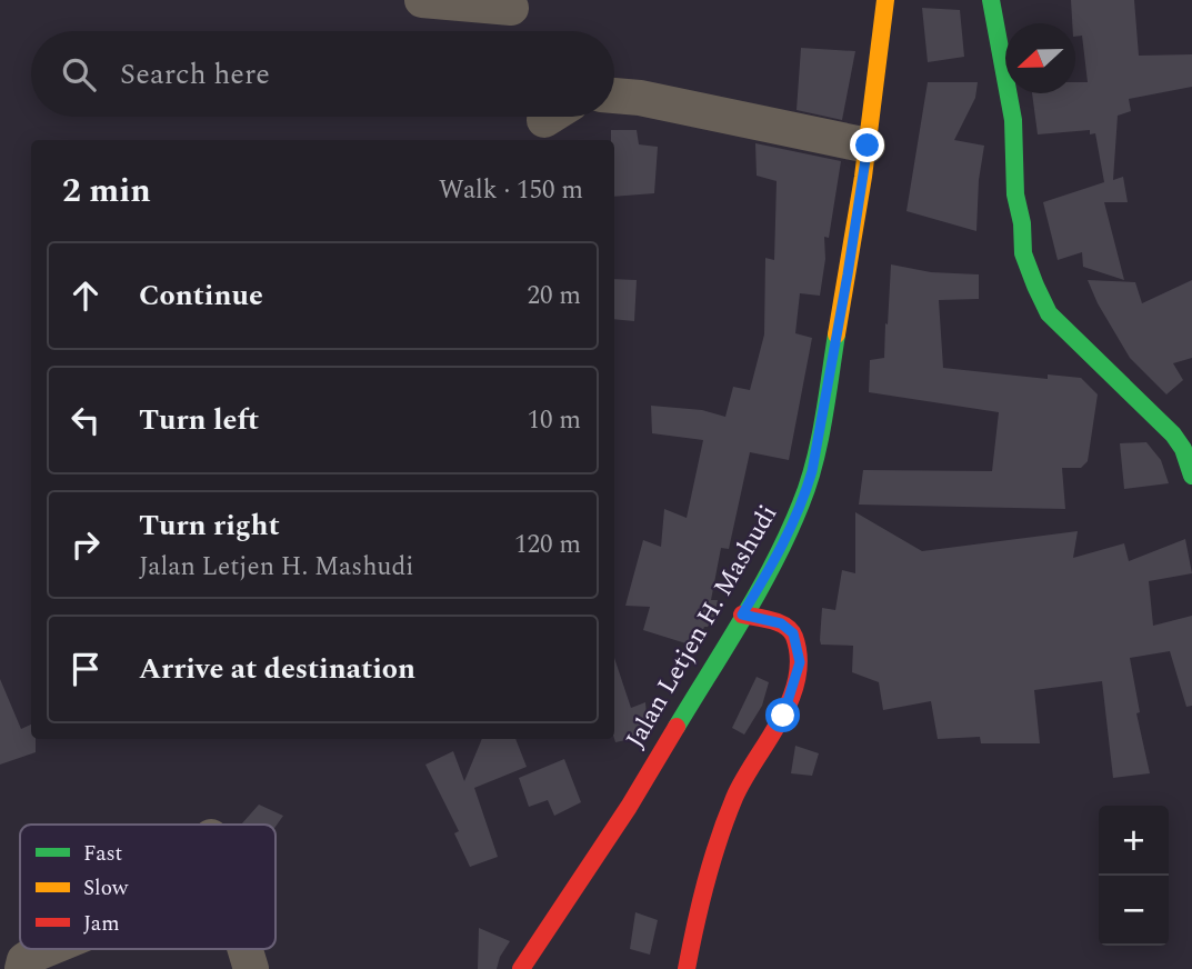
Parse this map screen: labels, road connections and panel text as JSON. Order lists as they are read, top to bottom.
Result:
{
  "streets": {
    "main road": ["Jalan Letjen H. Mashudi"]
  },
  "legend": ["Fast", "Slow", "Jam"],
  "north": "left",
  "page": {
    "search": "Search here",
    "heading": ["2 min", "Walk · 150 m"],
    "list": [
      ["Continue", "20 m"],
      ["Turn left", "10 m"],
      ["Turn right", "Jalan Letjen H. Mashudi", "120 m"],
      "Arrive at destination"
    ],
    "map_buttons": ["+", "−"]
  }
}
